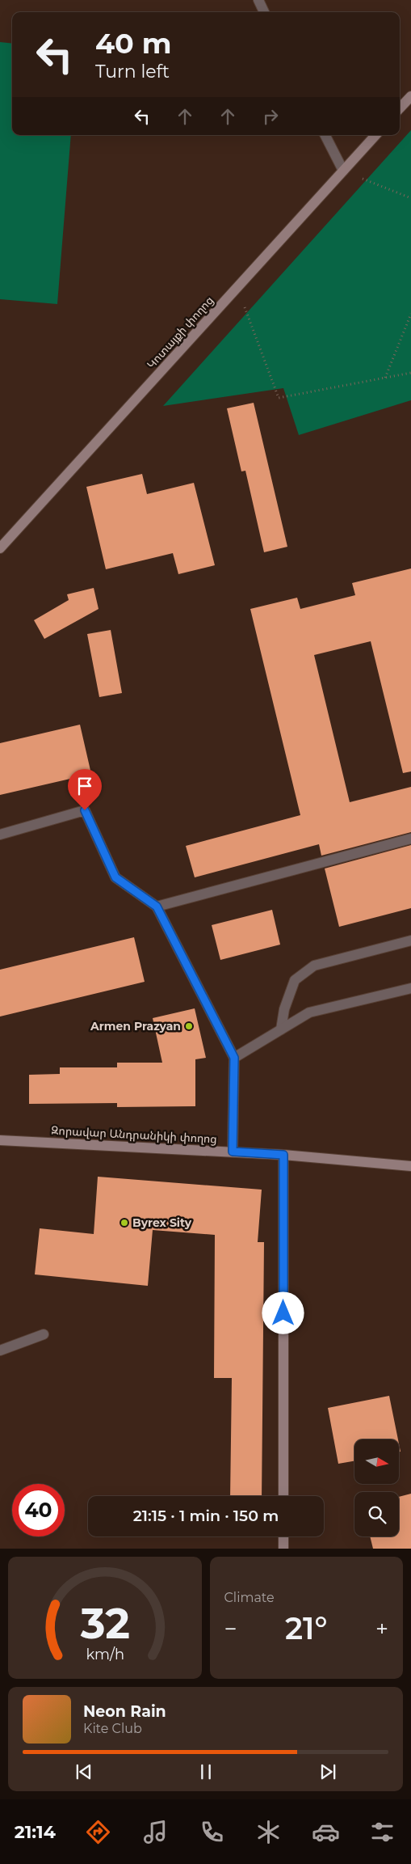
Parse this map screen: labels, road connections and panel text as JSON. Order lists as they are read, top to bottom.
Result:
{
  "streets": {
    "street": ["Կոտայքի փողոց", "Զորավար Անդրանիկի փողոց"]
  },
  "places": ["Armen Prazyan", "Byrex Sity"],
  "north": "right",
  "page": {
    "turn": ["40 m", "Turn left"],
    "limit": "40",
    "trip": "21:15 · 1 min · 150 m",
    "tile": "Climate",
    "heat": ["−", "21°", "+"],
    "song": ["Neon Rain", "Kite Club"],
    "tabs": "21:14",
    "gauge": ["32", "km/h"]
  }
}
